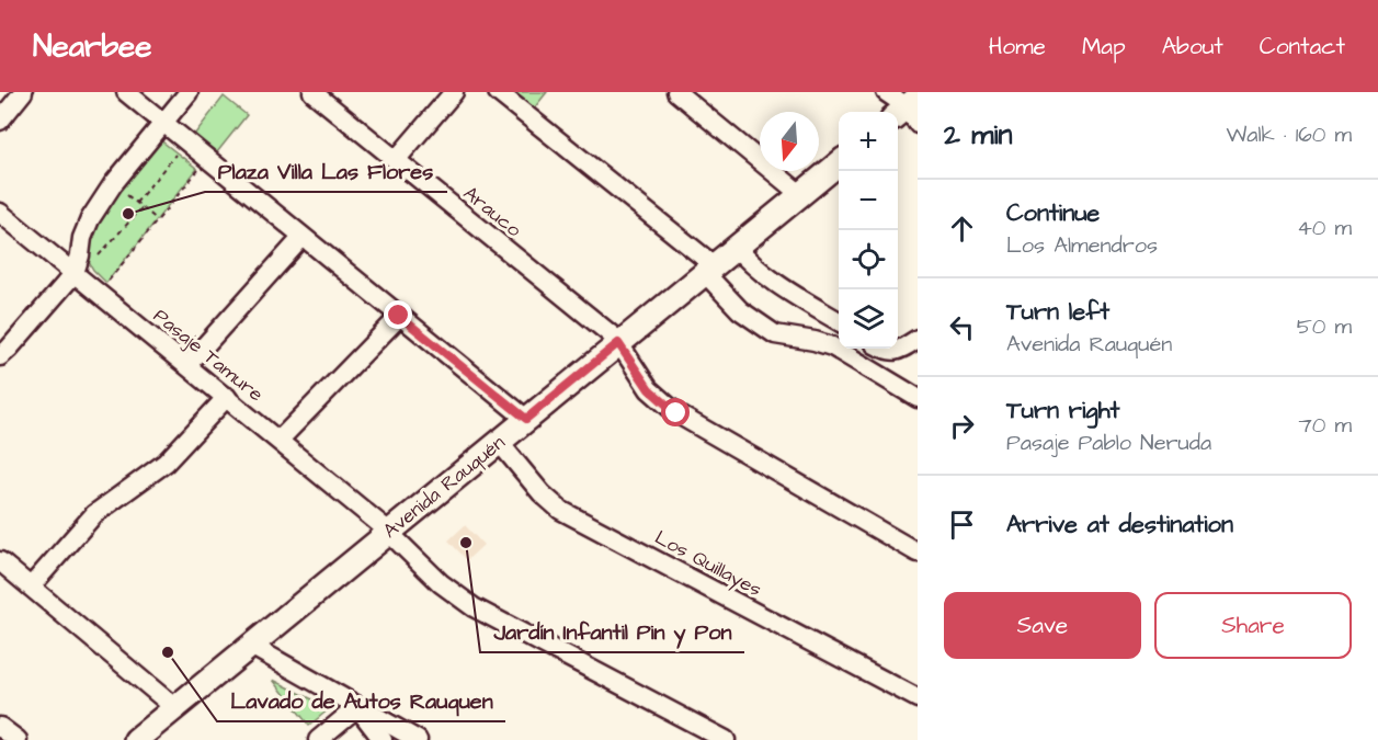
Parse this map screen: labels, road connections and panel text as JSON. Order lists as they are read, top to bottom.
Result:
{
  "streets": {
    "main road": ["Avenida Rauquén"],
    "street": ["Arauco", "Pasaje Tamure", "Los Quillayes"]
  },
  "crossings": [
    ["Arauco", "Avenida Rauquén"],
    ["Pasaje Tamure", "Avenida Rauquén"],
    ["Avenida Rauquén", "Los Quillayes"]
  ],
  "places": ["Plaza Villa Las Flores", "Jardín Infantil Pin y Pon", "Lavado de Autos Rauquen"],
  "north": "bottom",
  "page": {
    "header": "Nearbee",
    "nav": [
      "Home",
      "Map",
      "About",
      "Contact"
    ],
    "heading": ["2 min", "Walk · 160 m"],
    "map_buttons": ["+", "−"],
    "list": [
      ["Continue", "Los Almendros", "40 m"],
      ["Turn left", "Avenida Rauquén", "50 m"],
      ["Turn right", "Pasaje Pablo Neruda", "70 m"],
      "Arrive at destination"
    ],
    "buttons": ["Save", "Share"]
  }
}
